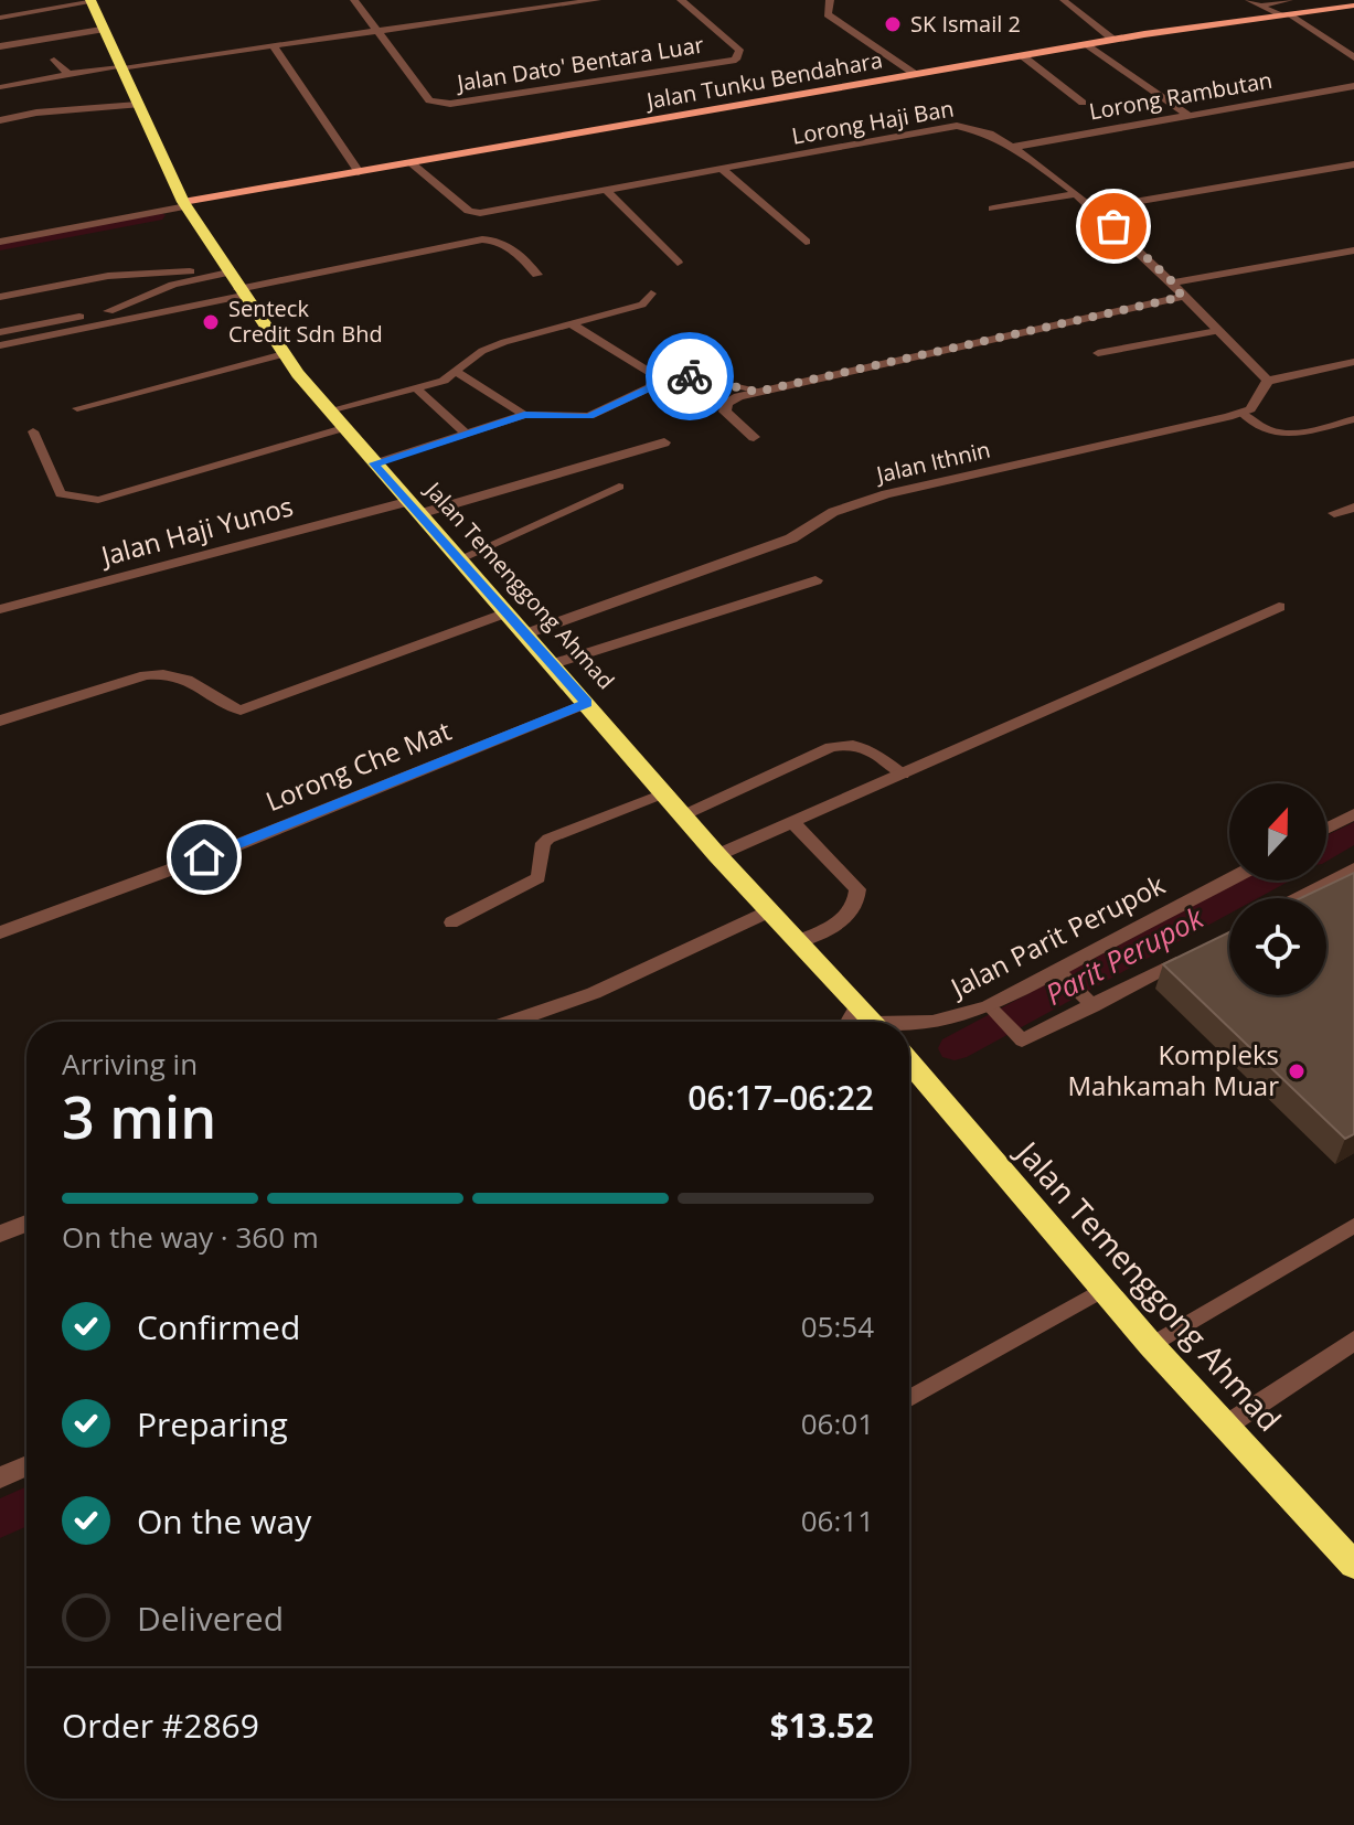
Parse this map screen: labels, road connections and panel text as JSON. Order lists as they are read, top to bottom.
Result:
{
  "streets": {
    "main road": ["Jalan Temenggong Ahmad"],
    "street": [
      "Jalan Dato' Bentara Luar",
      "Jalan Tunku Bendahara",
      "Lorong Rambutan",
      "Lorong Haji Ban",
      "Jalan Ithnin",
      "Jalan Haji Yunos",
      "Lorong Che Mat",
      "Jalan Parit Perupok"
    ]
  },
  "crossings": [
    ["Jalan Tunku Bendahara", "Lorong Haji Ban"],
    ["Jalan Tunku Bendahara", "Jalan Temenggong Ahmad"],
    ["Lorong Rambutan", "Lorong Haji Ban"],
    ["Jalan Ithnin", "Jalan Temenggong Ahmad"],
    ["Jalan Haji Yunos", "Jalan Temenggong Ahmad"],
    ["Jalan Temenggong Ahmad", "Lorong Che Mat"]
  ],
  "water": ["Parit Perupok"],
  "places": ["SK Ismail 2", "Senteck Credit Sdn Bhd", "Kompleks Mahkamah Muar"],
  "north": "top",
  "page": {
    "heading": ["3 min", "Arriving in", "06:17–06:22"],
    "panel": ["Order #2869", "$13.52"],
    "bar": "On the way · 360 m",
    "list": [
      ["Confirmed", "05:54"],
      ["Preparing", "06:01"],
      ["On the way", "06:11"],
      "Delivered"
    ]
  }
}
